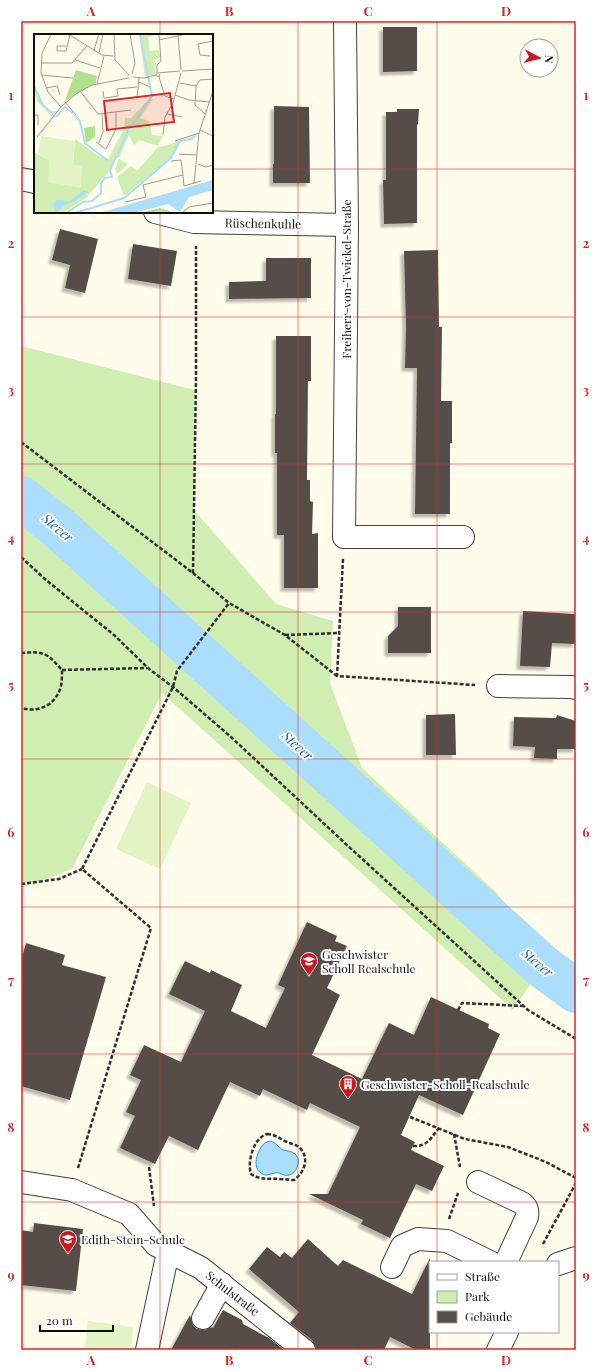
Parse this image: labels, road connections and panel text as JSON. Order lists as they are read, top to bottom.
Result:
{
  "streets": {
    "street": ["Rüschenkuhle", "Freiherr-von-Twickel-Straße", "Schulstraße"]
  },
  "crossings": [
    ["Rüschenkuhle", "Freiherr-von-Twickel-Straße"]
  ],
  "water": ["Stever"],
  "places": {
    "school or university": ["Geschwister Scholl Realschule", "Edith-Stein-Schule"],
    "building": ["Geschwister-Scholl-Realschule"]
  },
  "legend": ["Straße", "Park", "Gebäude"],
  "scale_bar": "20 m",
  "north": "right",
  "grid": {
    "columns": [
      "A",
      "B",
      "C",
      "D"
    ],
    "rows": [
      "1",
      "2",
      "3",
      "4",
      "5",
      "6",
      "7",
      "8",
      "9"
    ]
  }
}
